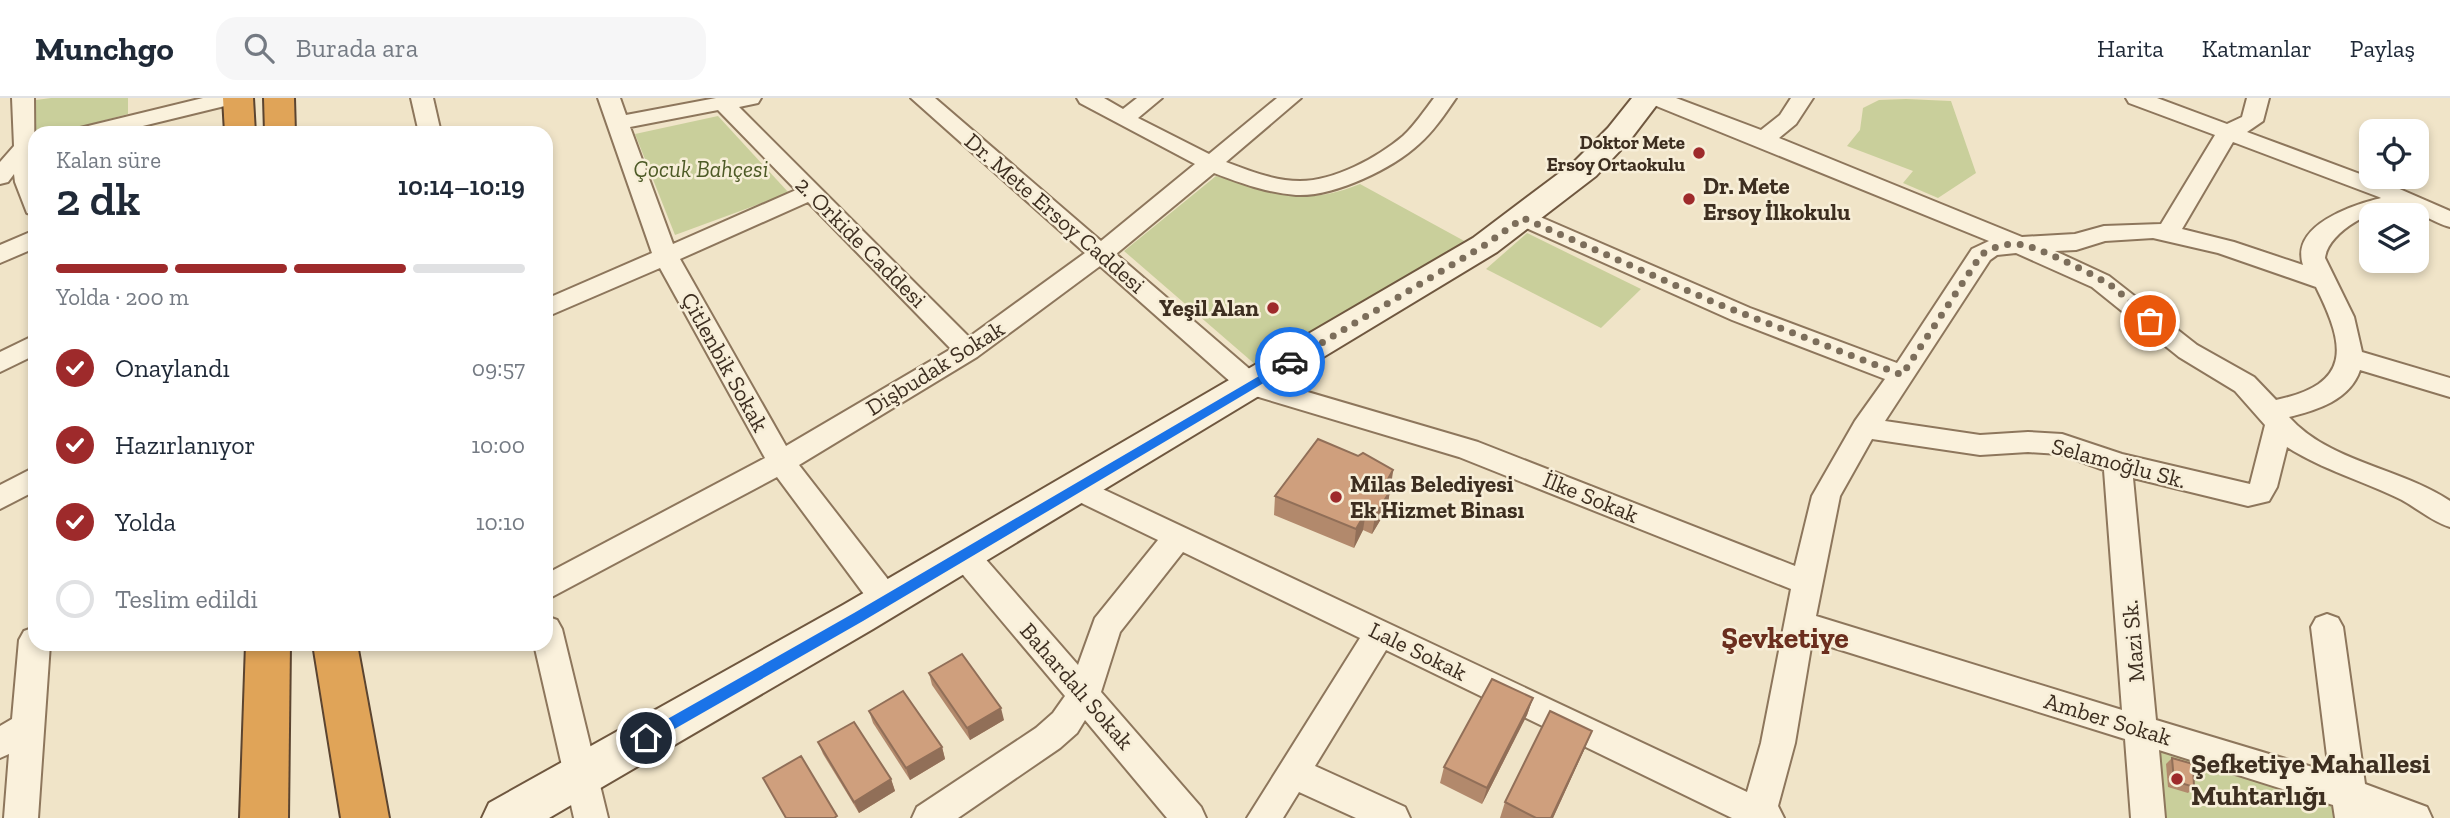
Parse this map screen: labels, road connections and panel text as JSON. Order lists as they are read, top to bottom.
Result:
{
  "streets": {
    "street": [
      "Dr. Mete Ersoy Caddesi",
      "2. Orkide Caddesi",
      "Çitlenbik Sokak",
      "Dişbudak Sokak",
      "Selamoğlu Sk.",
      "İlke Sokak",
      "Mazi Sk.",
      "Lale Sokak",
      "Bahardalı Sokak",
      "Amber Sokak"
    ]
  },
  "crossings": [
    ["Dr. Mete Ersoy Caddesi", "Dişbudak Sokak"],
    ["Dr. Mete Ersoy Caddesi", "İlke Sokak"],
    ["2. Orkide Caddesi", "Dişbudak Sokak"],
    ["Çitlenbik Sokak", "Dişbudak Sokak"],
    ["Selamoğlu Sk.", "Mazi Sk."],
    ["Mazi Sk.", "Amber Sokak"]
  ],
  "districts": ["Şevketiye"],
  "parks": ["Çocuk Bahçesi"],
  "places": [
    "Doktor Mete Ersoy Ortaokulu",
    "Dr. Mete Ersoy İlkokulu",
    "Yeşil Alan",
    "Milas Belediyesi Ek Hizmet Binası",
    "Şefketiye Mahallesi Muhtarlığı"
  ],
  "page": {
    "header": "Munchgo",
    "search": "Burada ara",
    "nav": ["Harita", "Katmanlar", "Paylaş"],
    "heading": ["2 dk", "Kalan süre", "10:14–10:19"],
    "bar": "Yolda · 200 m",
    "list": [
      ["Onaylandı", "09:57"],
      ["Hazırlanıyor", "10:00"],
      ["Yolda", "10:10"],
      "Teslim edildi"
    ]
  }
}
